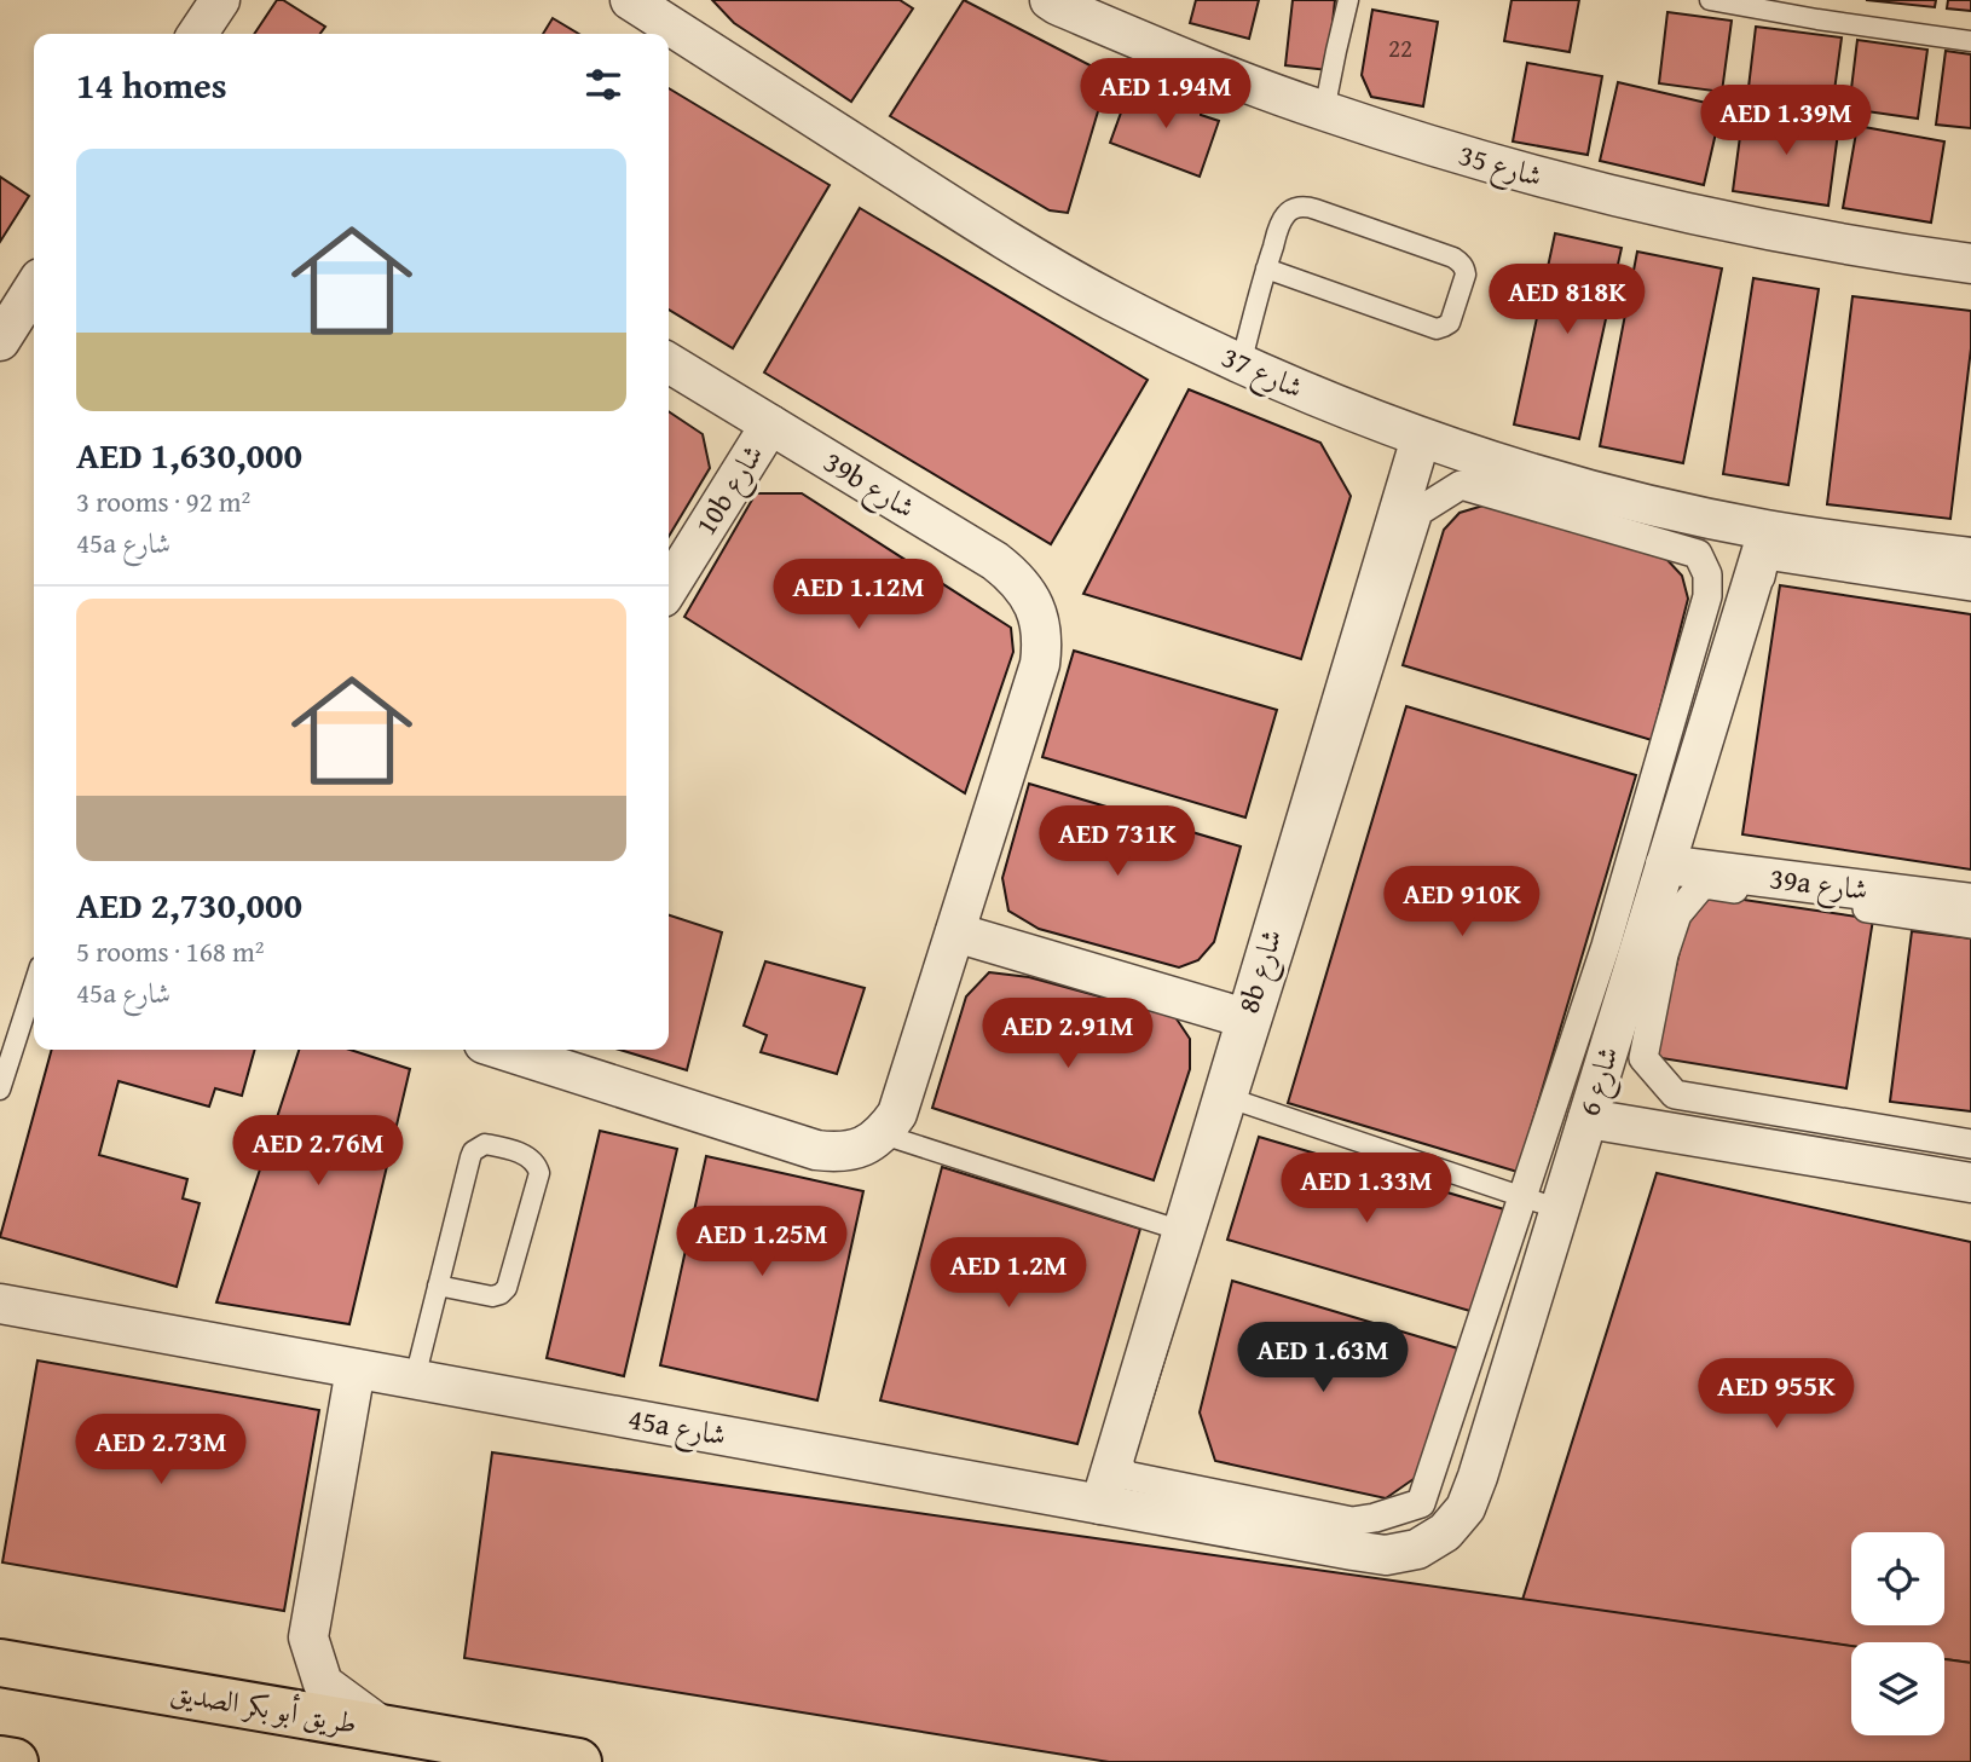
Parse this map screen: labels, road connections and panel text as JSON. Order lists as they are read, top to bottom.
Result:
{
  "streets": {
    "main road": ["طريق أبو بكر الصديق"],
    "street": [
      "شارع 35",
      "شارع 37",
      "39b شارع",
      "10b شارع",
      "39a شارع",
      "8b شارع",
      "شارع 6",
      "45a شارع"
    ]
  },
  "crossings": [
    ["شارع 37", "8b شارع"],
    ["شارع 37", "شارع 6"],
    ["39b شارع", "10b شارع"],
    ["39a شارع", "شارع 6"],
    ["8b شارع", "45a شارع"],
    ["شارع 6", "45a شارع"]
  ],
  "house_numbers": ["22"],
  "page": {
    "heading": "14 homes",
    "price": [
      "AED 1.94M",
      "AED 1.39M",
      "AED 818K",
      "AED 1.12M",
      "AED 731K",
      "AED 910K",
      "AED 2.91M",
      "AED 2.76M",
      "AED 1.33M",
      "AED 1.25M",
      "AED 1.2M",
      "AED 1.63M",
      "AED 955K",
      "AED 2.73M"
    ],
    "list": [
      {
        "name": "AED 1,630,000",
        "note": "3 rooms · 92 m² · 45a شارع"
      },
      {
        "name": "AED 2,730,000",
        "note": "5 rooms · 168 m² · 45a شارع"
      }
    ]
  }
}
